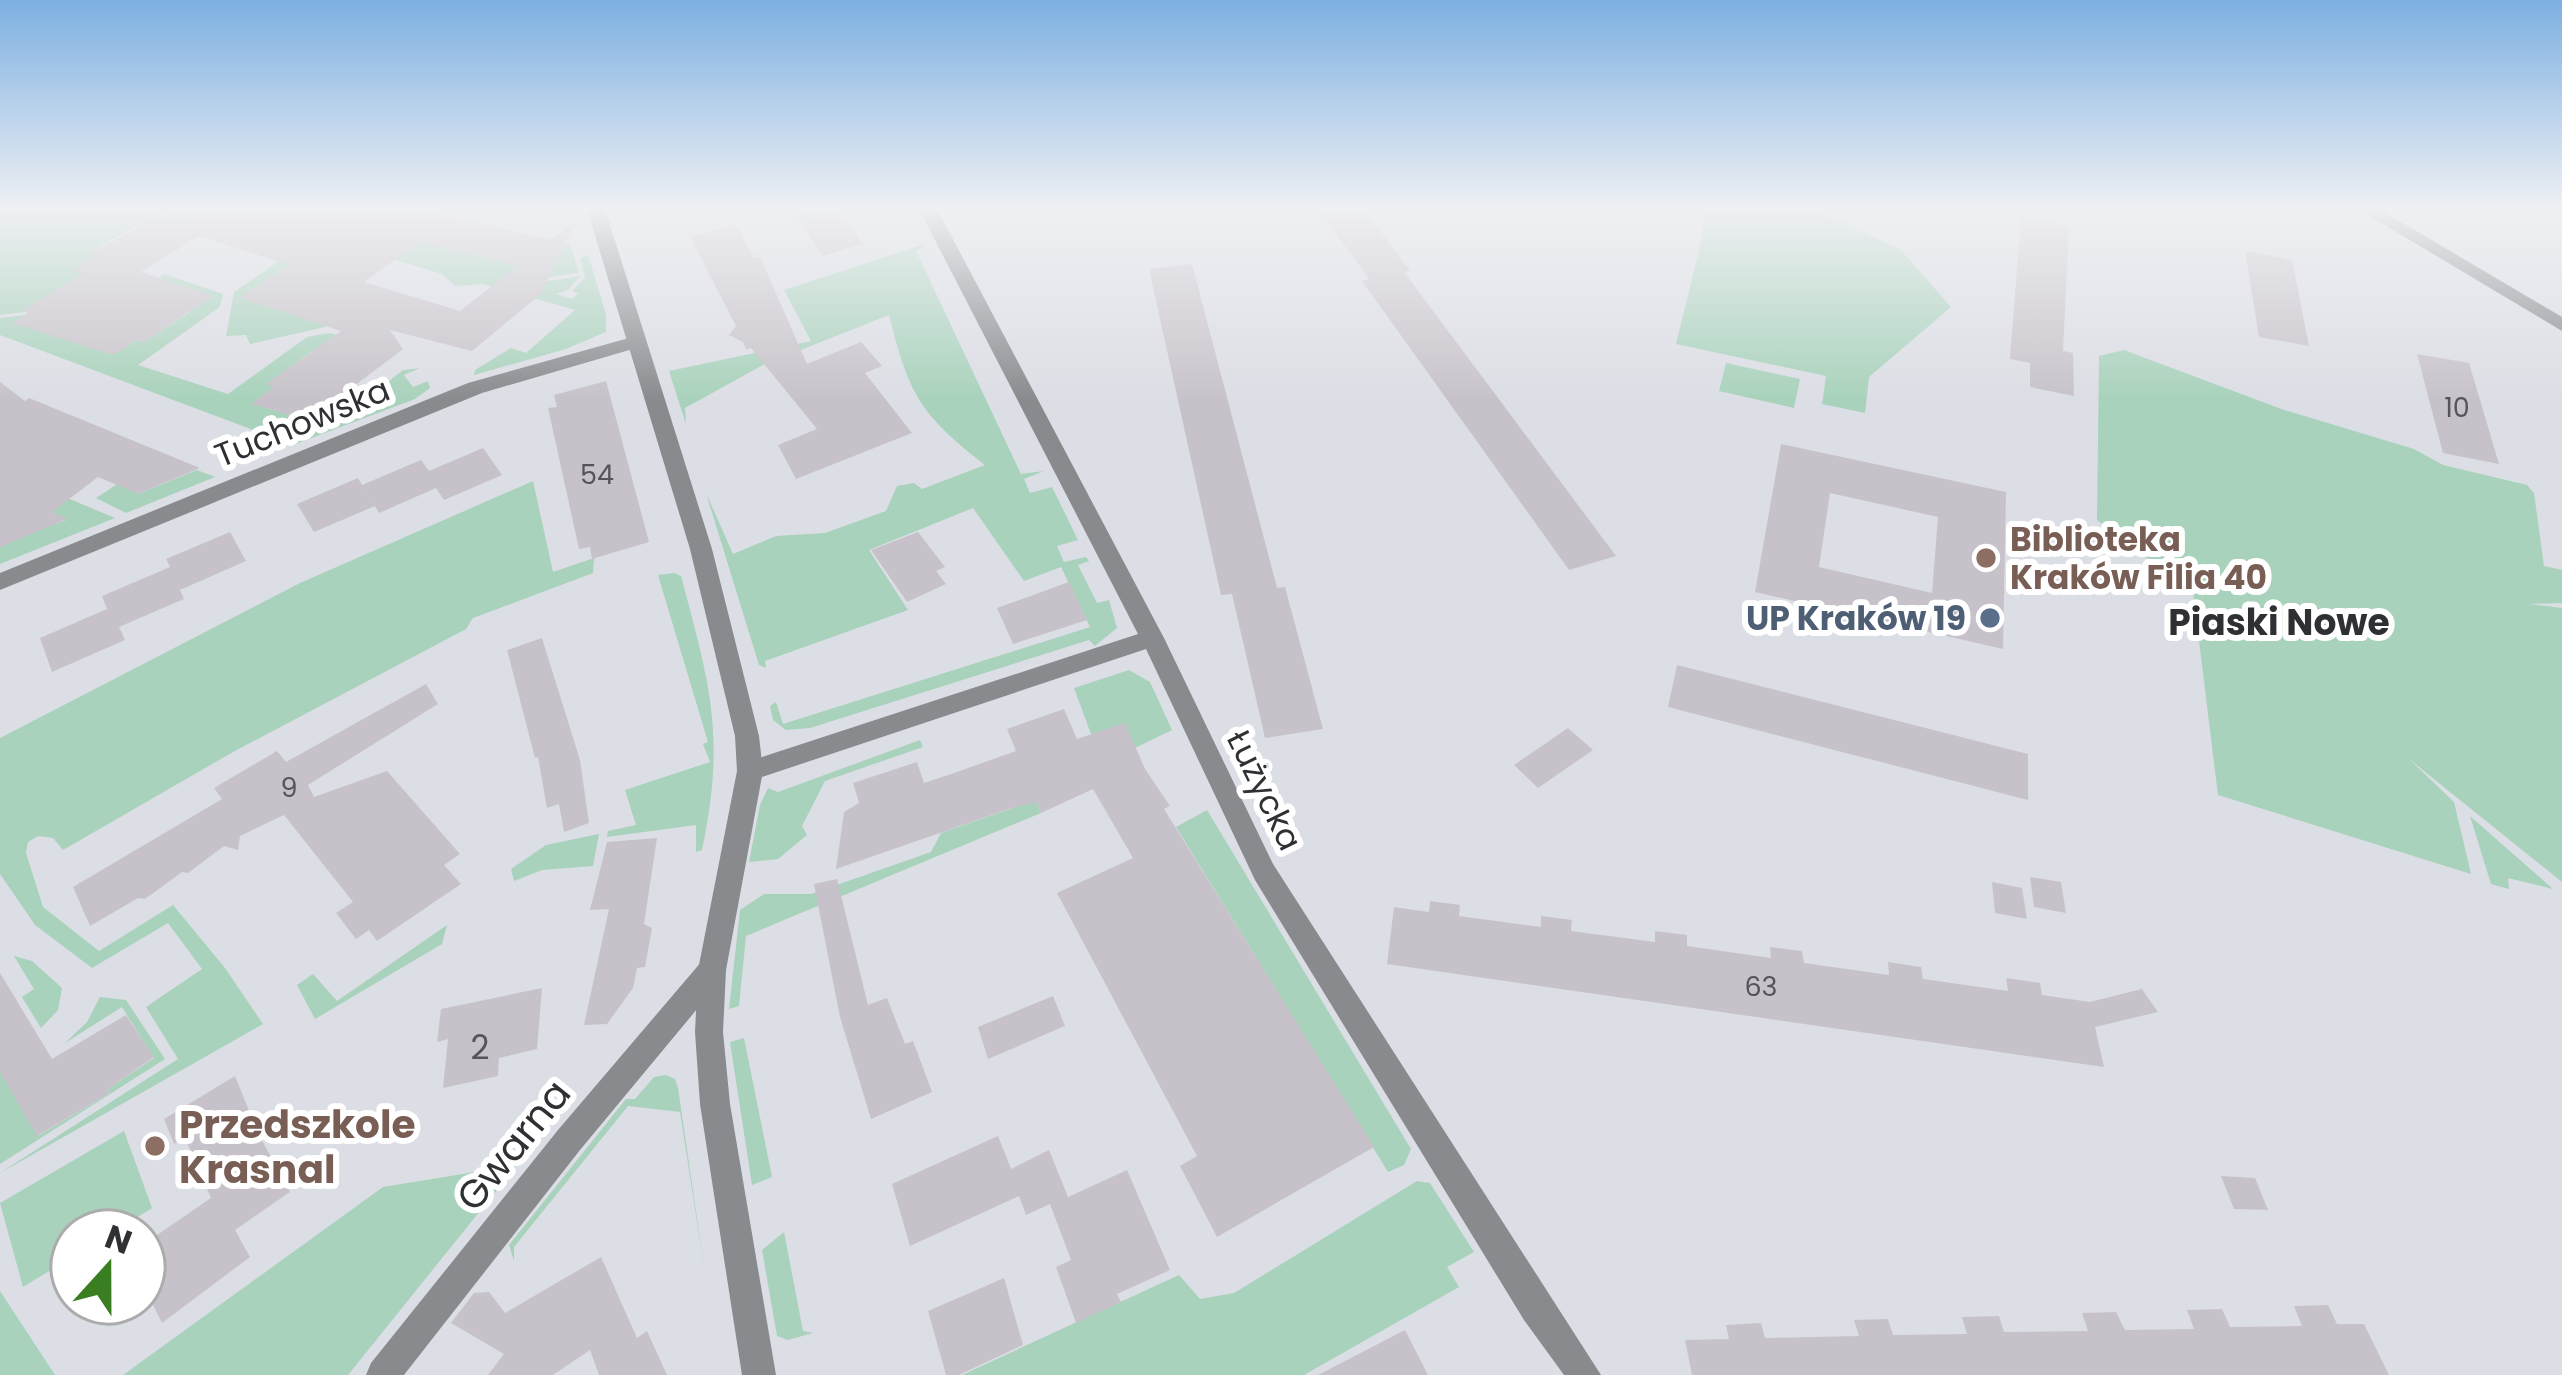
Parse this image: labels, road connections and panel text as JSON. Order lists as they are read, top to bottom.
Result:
{
  "streets": {
    "street": ["Tuchowska", "Łużycka", "Gwarna"]
  },
  "districts": ["Piaski Nowe"],
  "places": ["Biblioteka Kraków Filia 40", "UP Kraków 19", "Przedszkole Krasnal"],
  "house_numbers": [
    "10",
    "54",
    "9",
    "63",
    "2"
  ],
  "north": "top"
}
